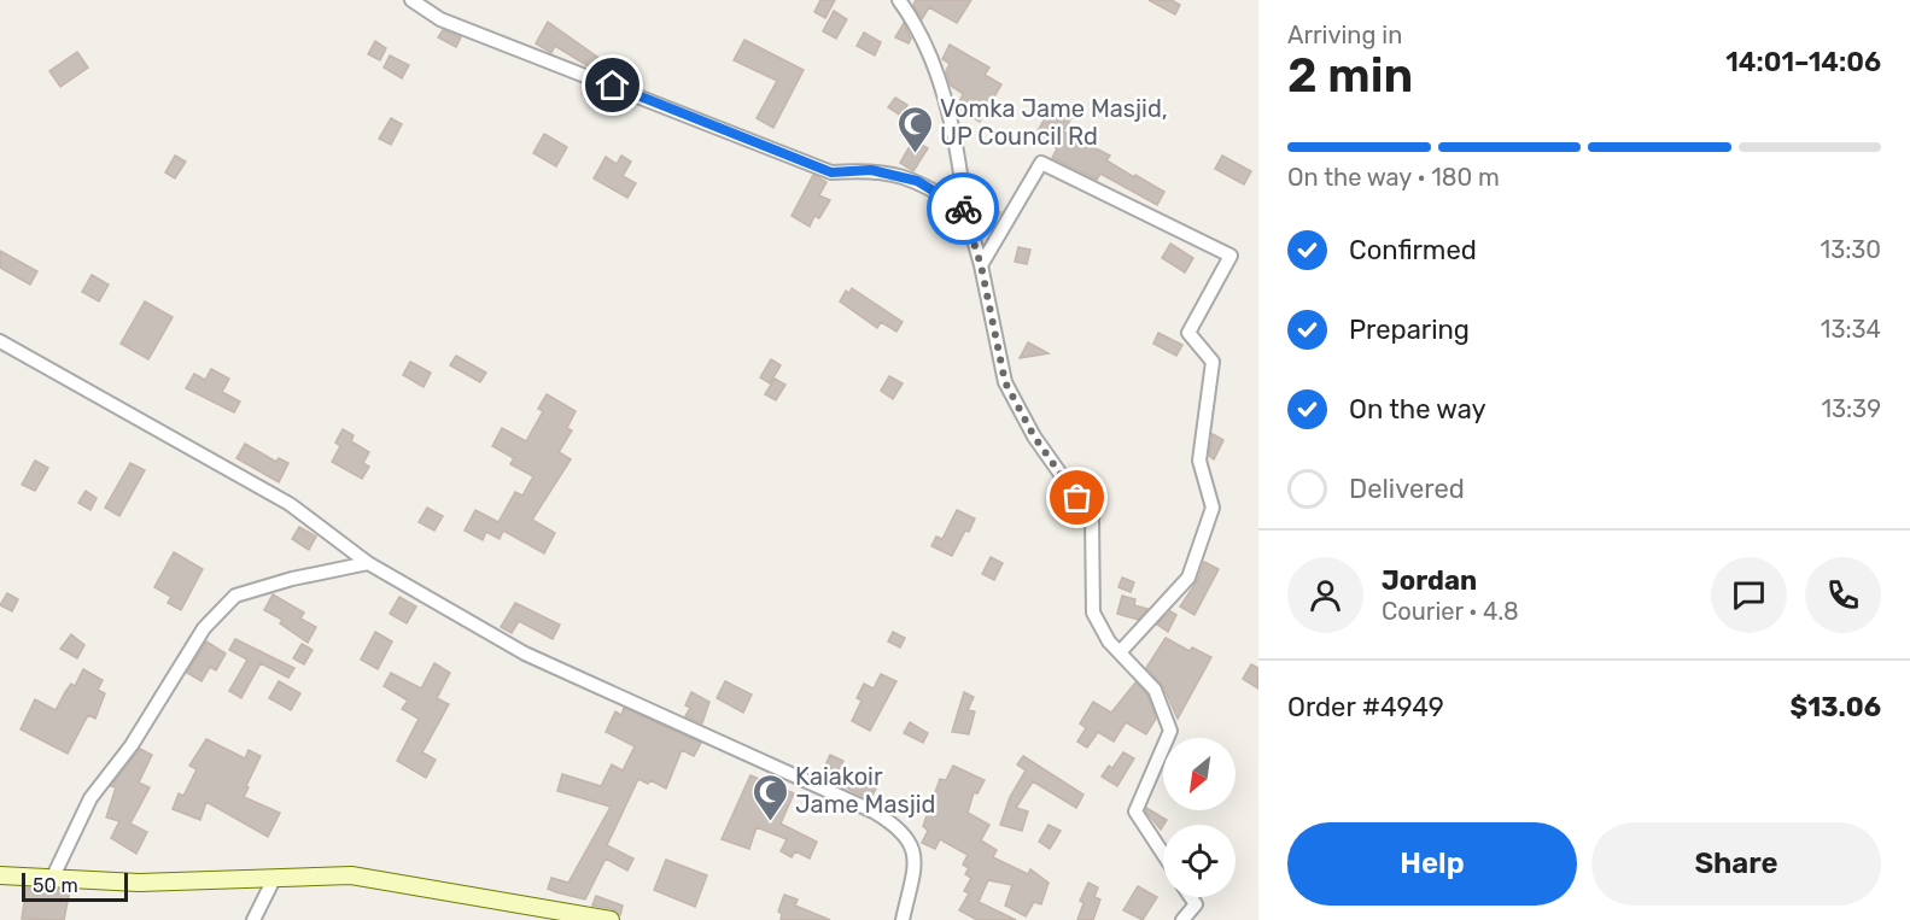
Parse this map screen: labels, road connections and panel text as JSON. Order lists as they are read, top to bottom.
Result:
{
  "places": {
    "mosque": ["Vomka Jame Masjid, UP Council Rd", "Kaiakoir Jame Masjid"]
  },
  "scale_bar": "50 m",
  "north": "bottom left",
  "page": {
    "heading": ["2 min", "Arriving in", "14:01–14:06"],
    "panel": [
      "Jordan",
      "Courier · 4.8",
      "Order #4949",
      "$13.06"
    ],
    "bar": "On the way · 180 m",
    "list": [
      ["Confirmed", "13:30"],
      ["Preparing", "13:34"],
      ["On the way", "13:39"],
      "Delivered"
    ],
    "buttons": ["Help", "Share"],
    "scale": "50 m"
  }
}
